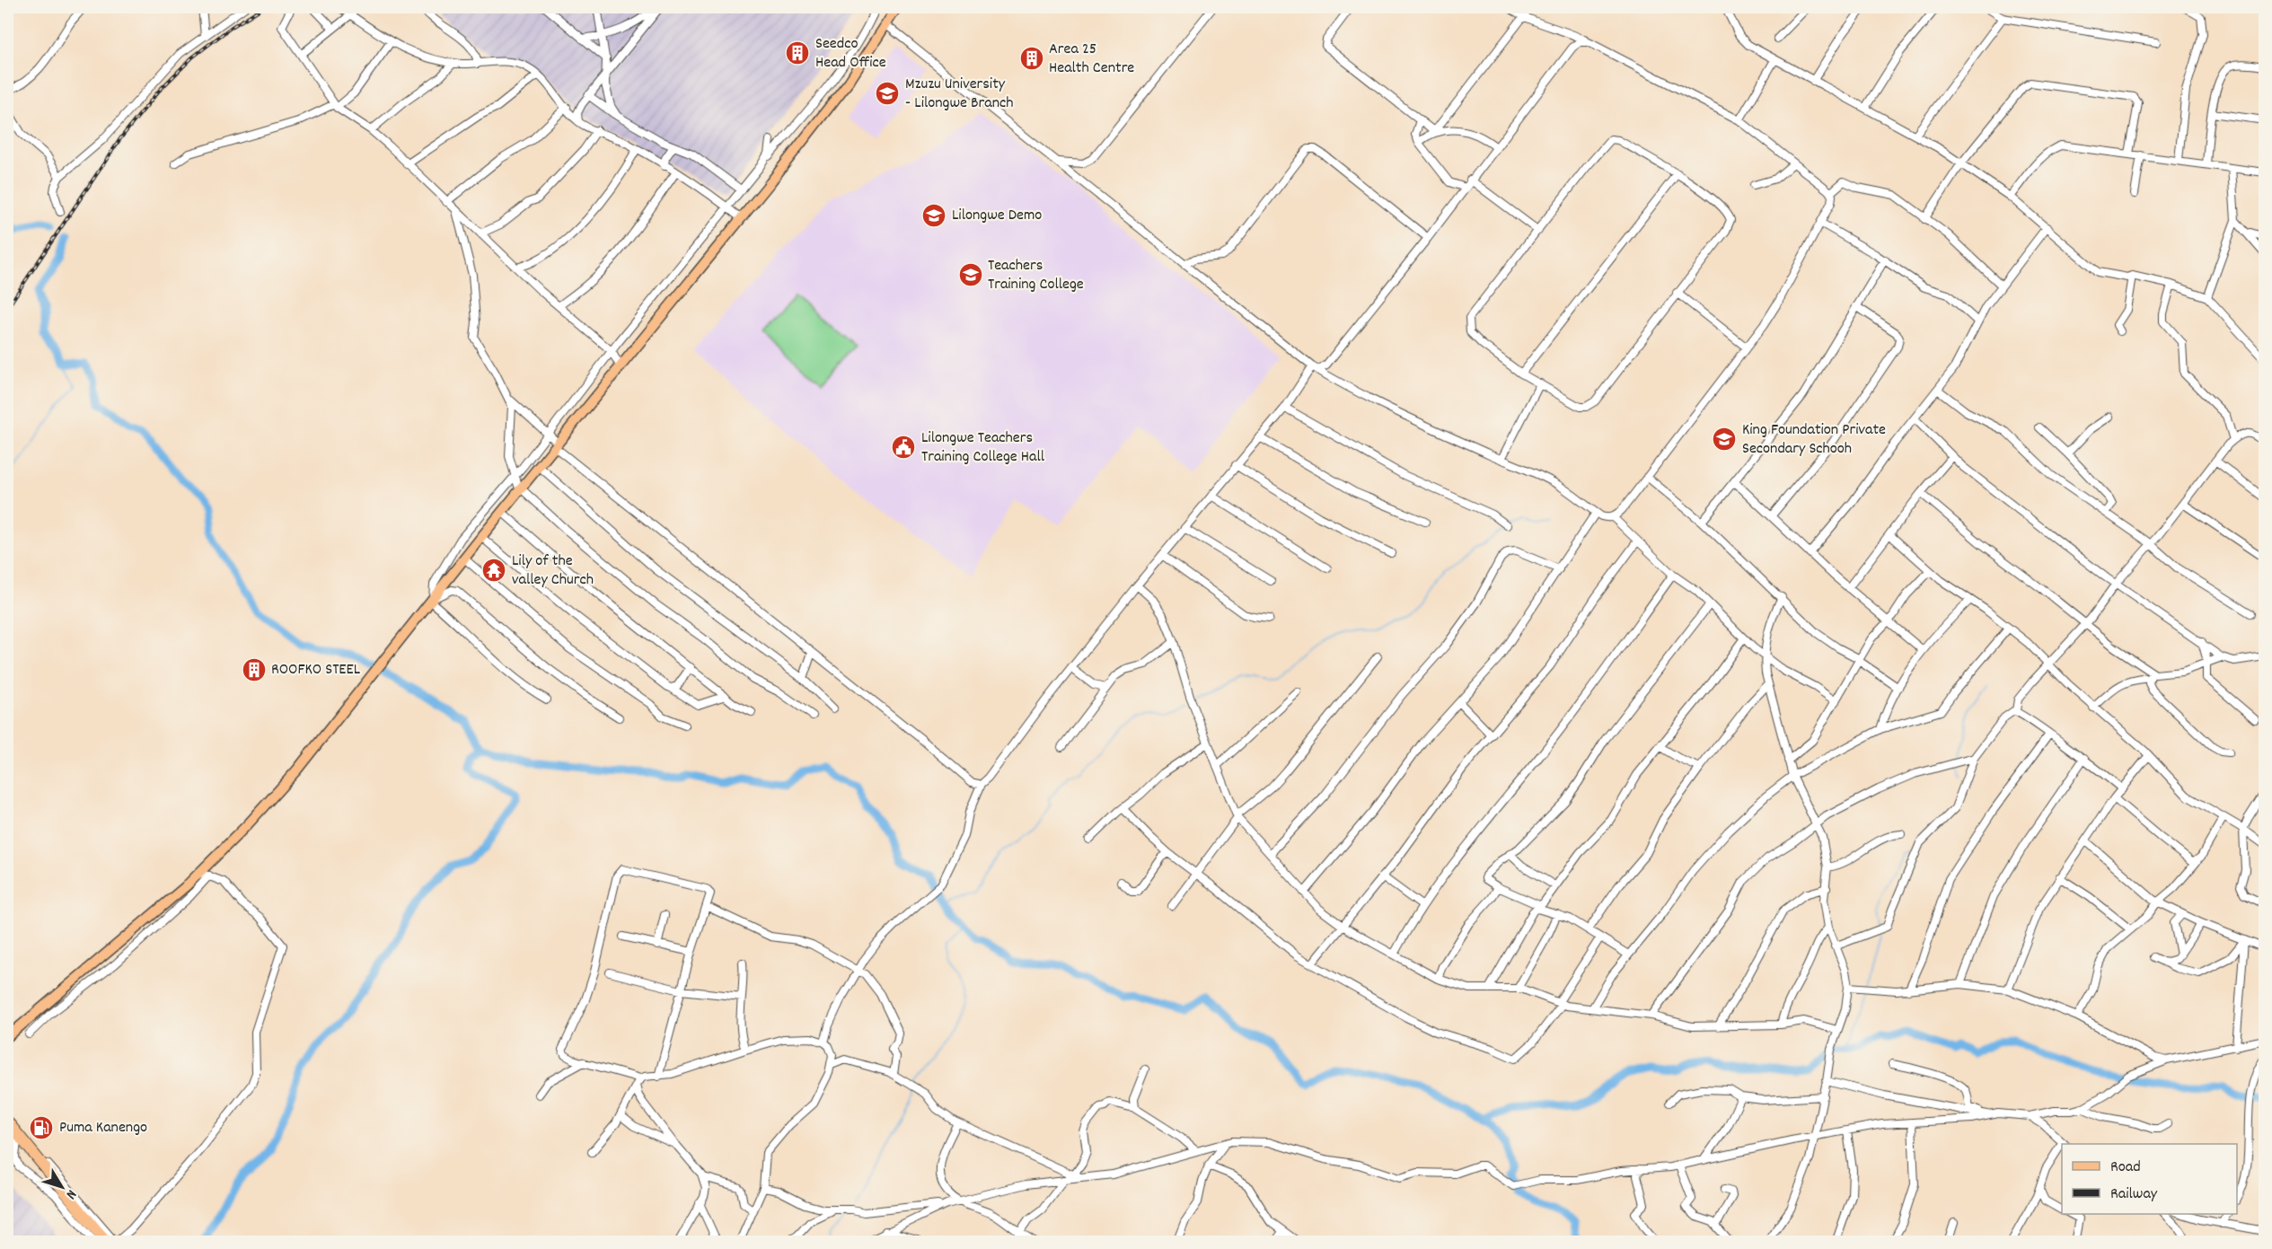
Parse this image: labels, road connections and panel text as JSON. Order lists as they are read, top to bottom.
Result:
{
  "places": {
    "building": ["Seedco Head Office", "Area 25 Health Centre", "ROOFKO STEEL"],
    "school or university": [
      "Mzuzu University - Lilongwe Branch",
      "Lilongwe Demo",
      "Teachers Training College",
      "King Foundation Private Secondary Schooh"
    ],
    "public building": ["Lilongwe Teachers Training College Hall"],
    "temple": ["Lily of the valley Church"],
    "fuel station": ["Puma Kanengo"]
  },
  "legend": ["Road", "Railway"],
  "north": "bottom right"
}
